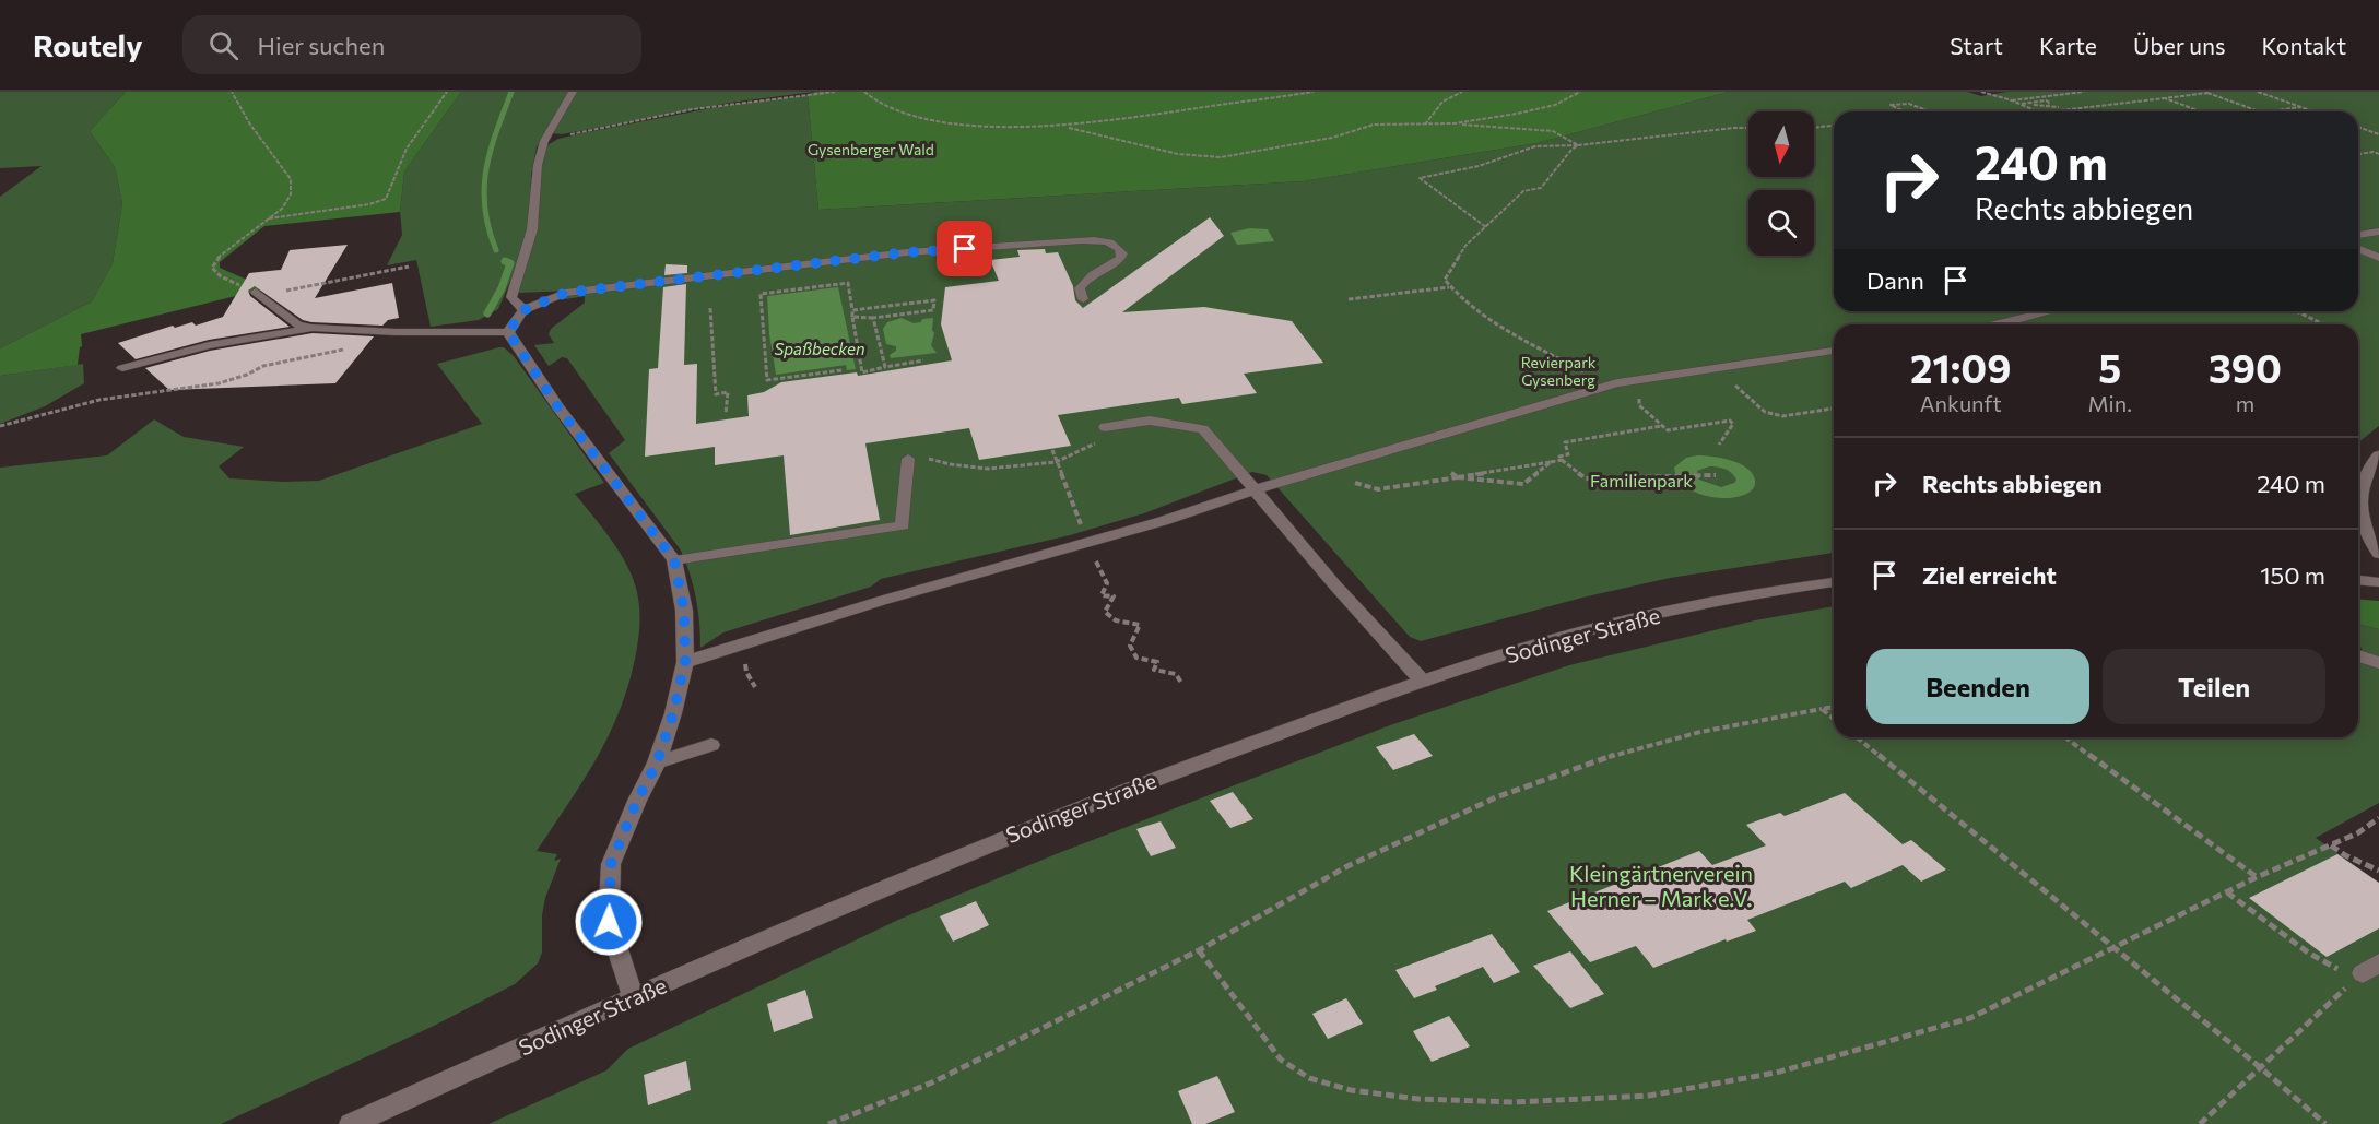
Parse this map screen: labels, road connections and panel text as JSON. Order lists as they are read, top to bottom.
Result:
{
  "streets": {
    "street": ["Sodinger Straße"]
  },
  "water": ["Spaßbecken"],
  "parks": [
    "Gysenberger Wald",
    "Revierpark Gysenberg",
    "Familienpark",
    "Kleingärtnerverein Herner – Mark e.V."
  ],
  "north": "bottom",
  "page": {
    "header": "Routely",
    "search": "Hier suchen",
    "nav": [
      "Start",
      "Karte",
      "Über uns",
      "Kontakt"
    ],
    "turn": ["240 m", "Rechts abbiegen"],
    "then": "Dann",
    "eta": [
      "21:09",
      "Ankunft",
      "5",
      "Min.",
      "390",
      "m"
    ],
    "list": [
      {
        "name": "Rechts abbiegen",
        "value": "240 m"
      },
      {
        "name": "Ziel erreicht",
        "value": "150 m"
      }
    ],
    "buttons": ["Beenden", "Teilen"]
  }
}
